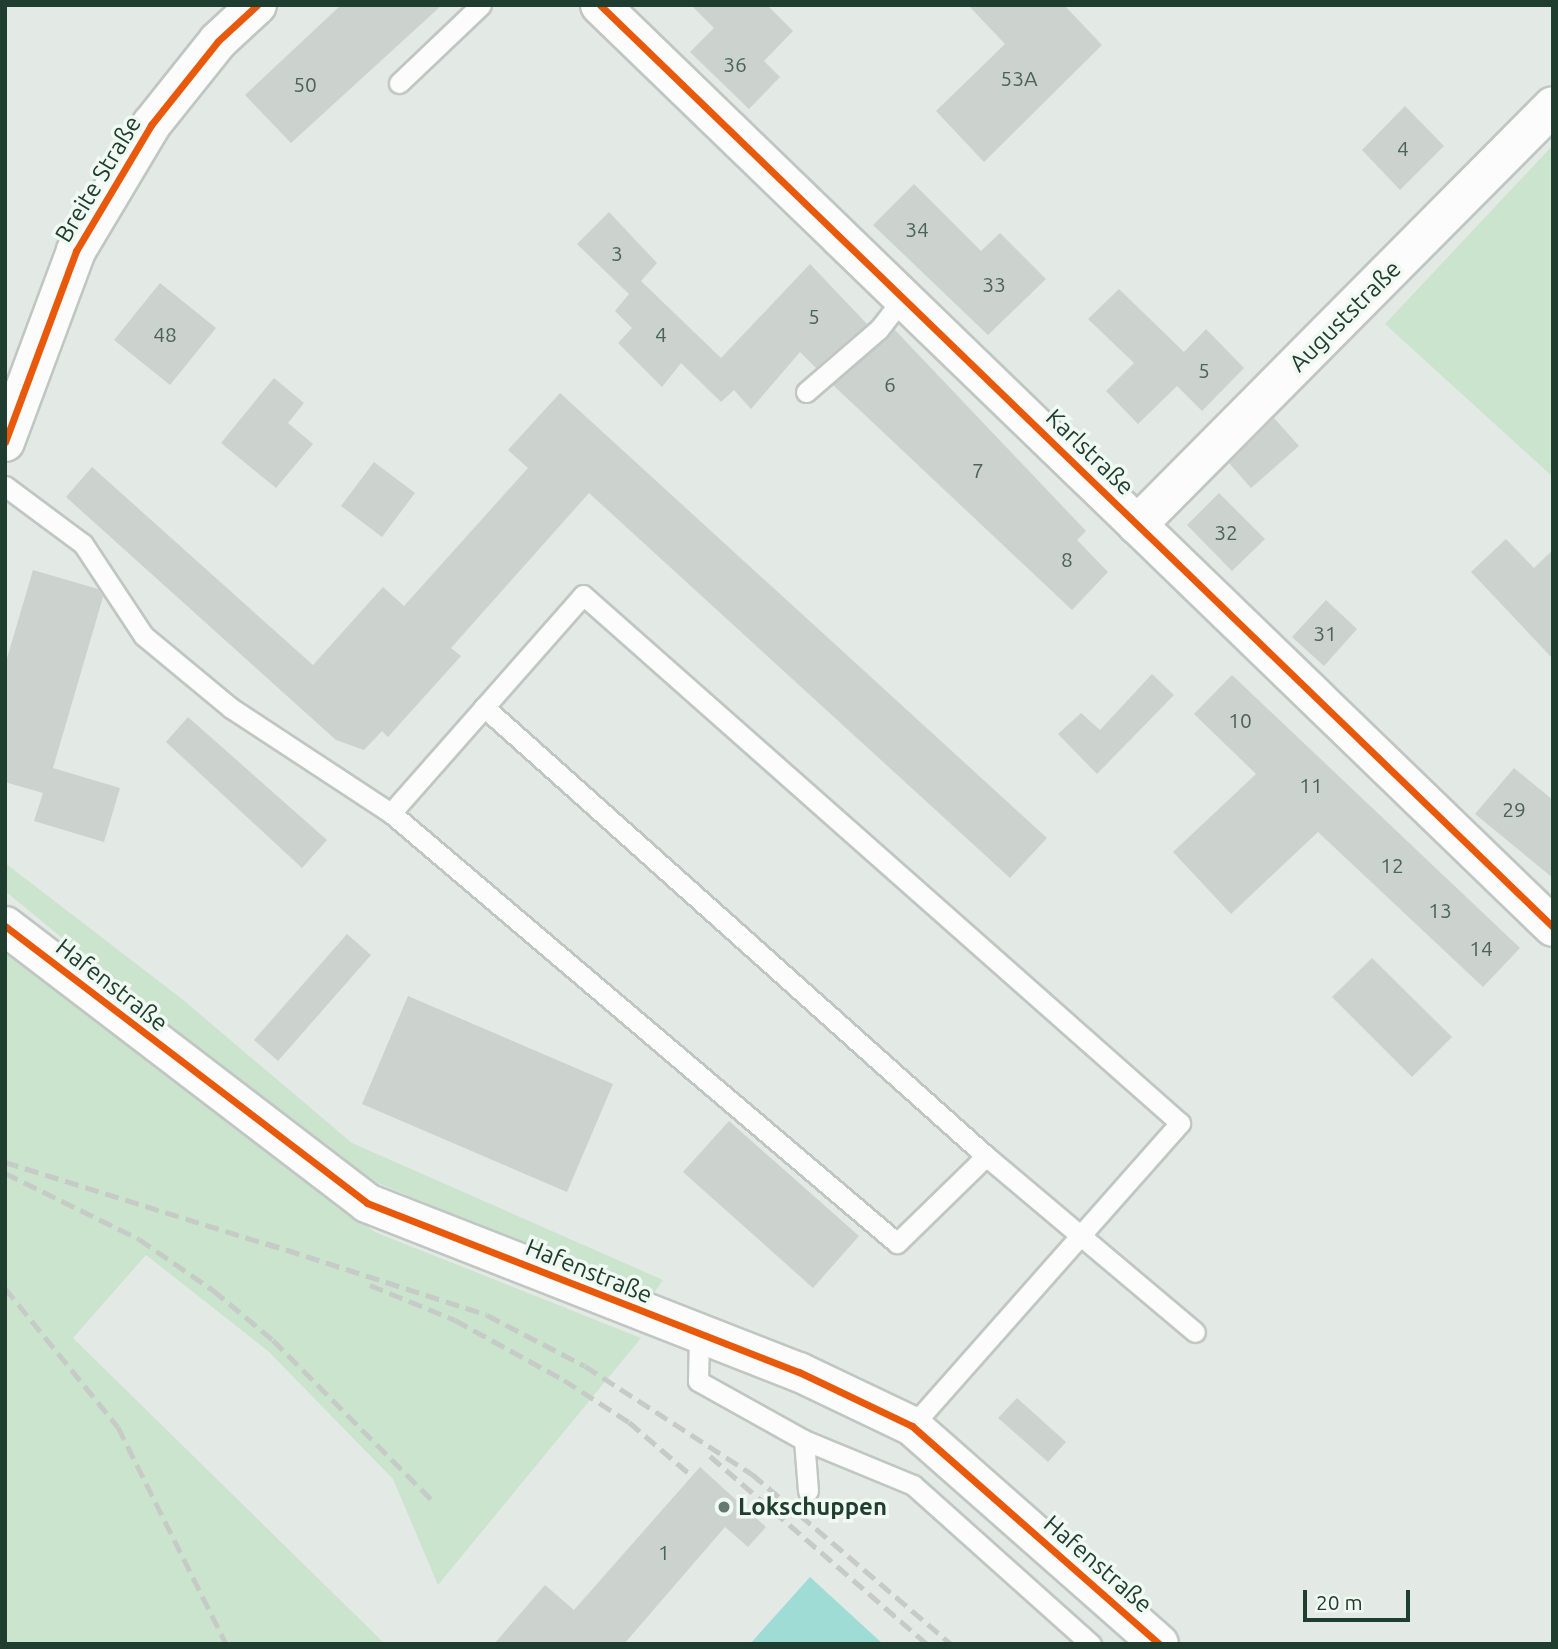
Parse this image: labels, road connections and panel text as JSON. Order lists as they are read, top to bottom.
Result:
{
  "streets": {
    "street": [
      "Breite Straße",
      "Auguststraße",
      "Karlstraße",
      "Hafenstraße"
    ]
  },
  "crossings": [
    ["Auguststraße", "Karlstraße"]
  ],
  "places": ["Lokschuppen"],
  "house_numbers": [
    "36",
    "53A",
    "50",
    "4",
    "34",
    "3",
    "33",
    "5",
    "48",
    "4",
    "5",
    "6",
    "7",
    "32",
    "8",
    "31",
    "10",
    "11",
    "29",
    "12",
    "13",
    "14",
    "1"
  ],
  "scale_bar": "20 m"
}
